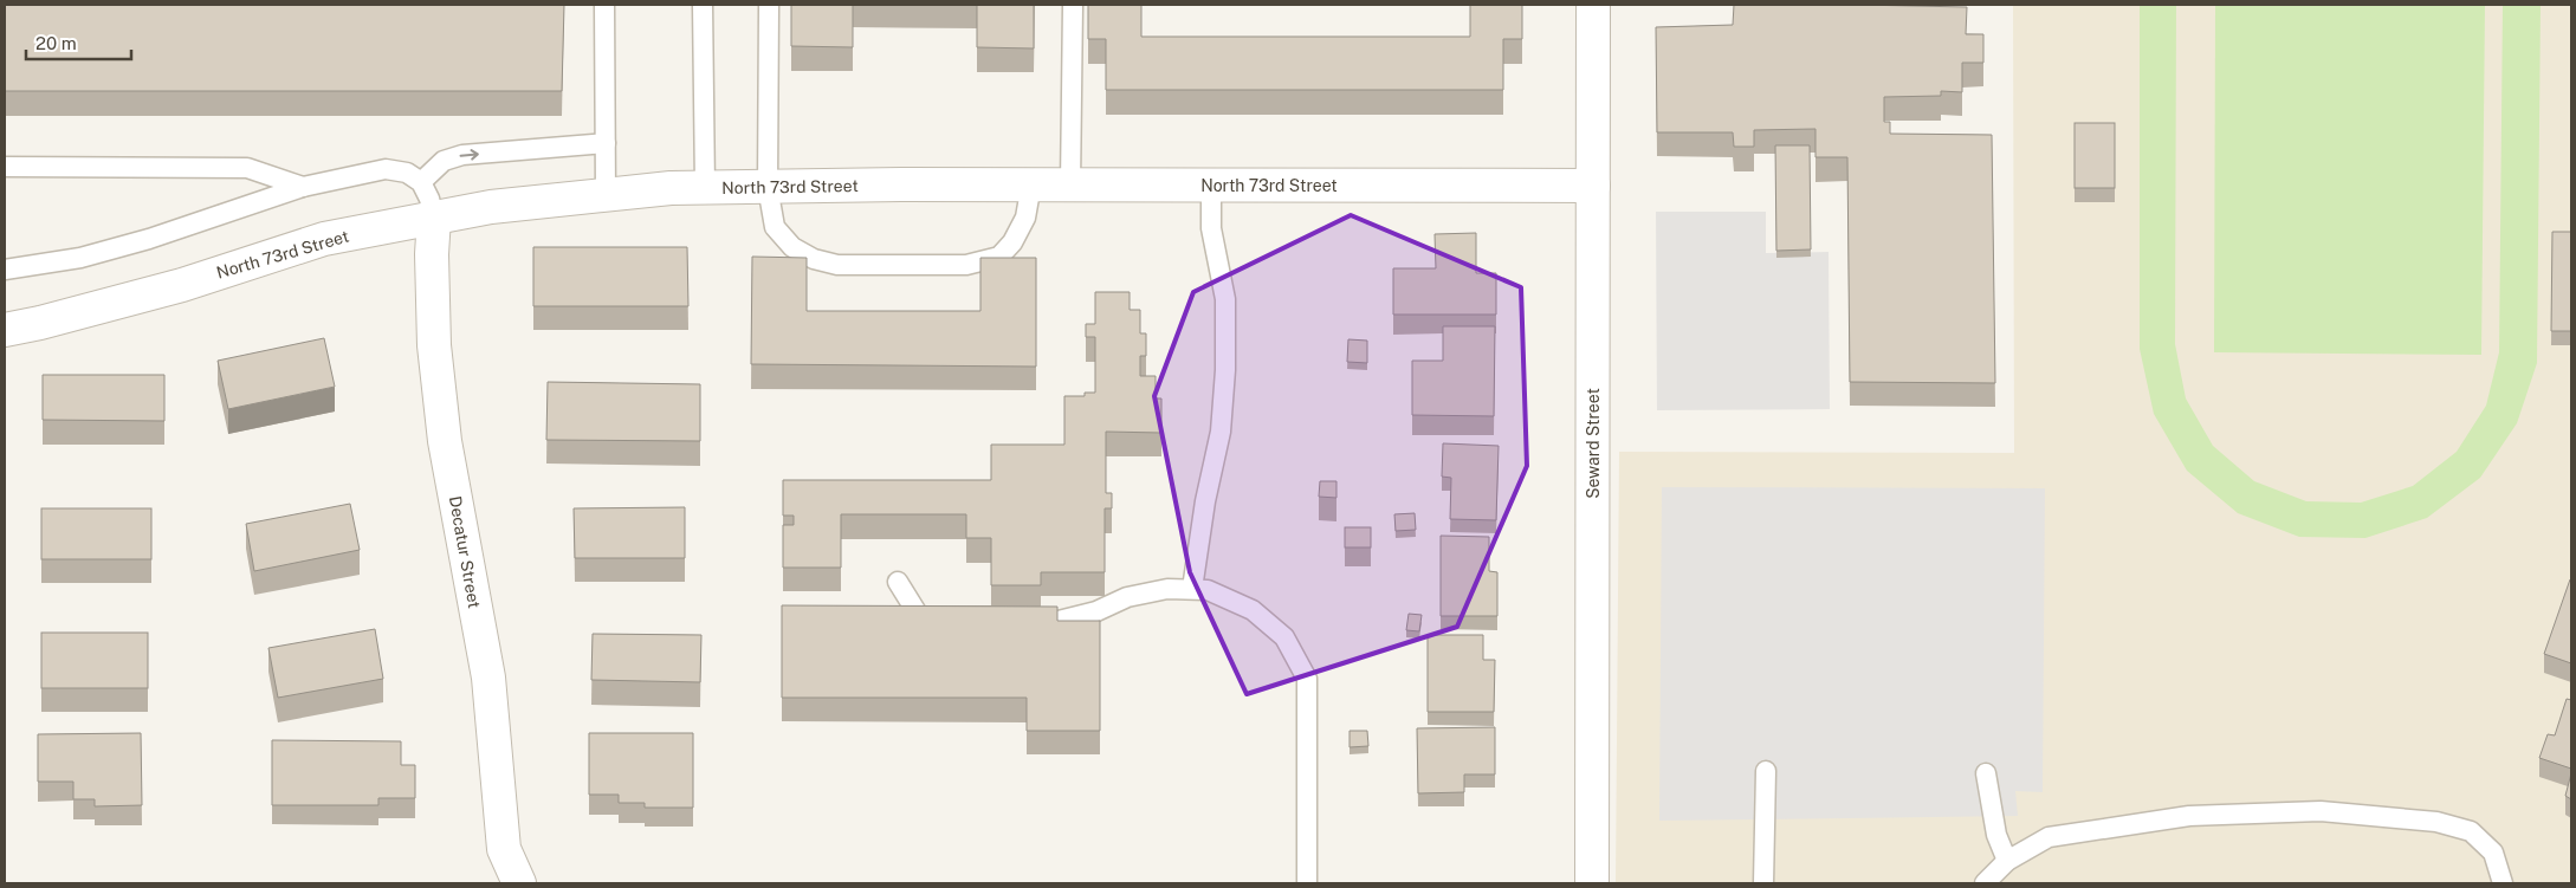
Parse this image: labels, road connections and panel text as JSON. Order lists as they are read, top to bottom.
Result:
{
  "streets": {
    "street": ["North 73rd Street", "Seward Street", "Decatur Street"]
  },
  "crossings": [
    ["North 73rd Street", "Seward Street"],
    ["North 73rd Street", "Decatur Street"]
  ],
  "scale_bar": "20 m"
}
